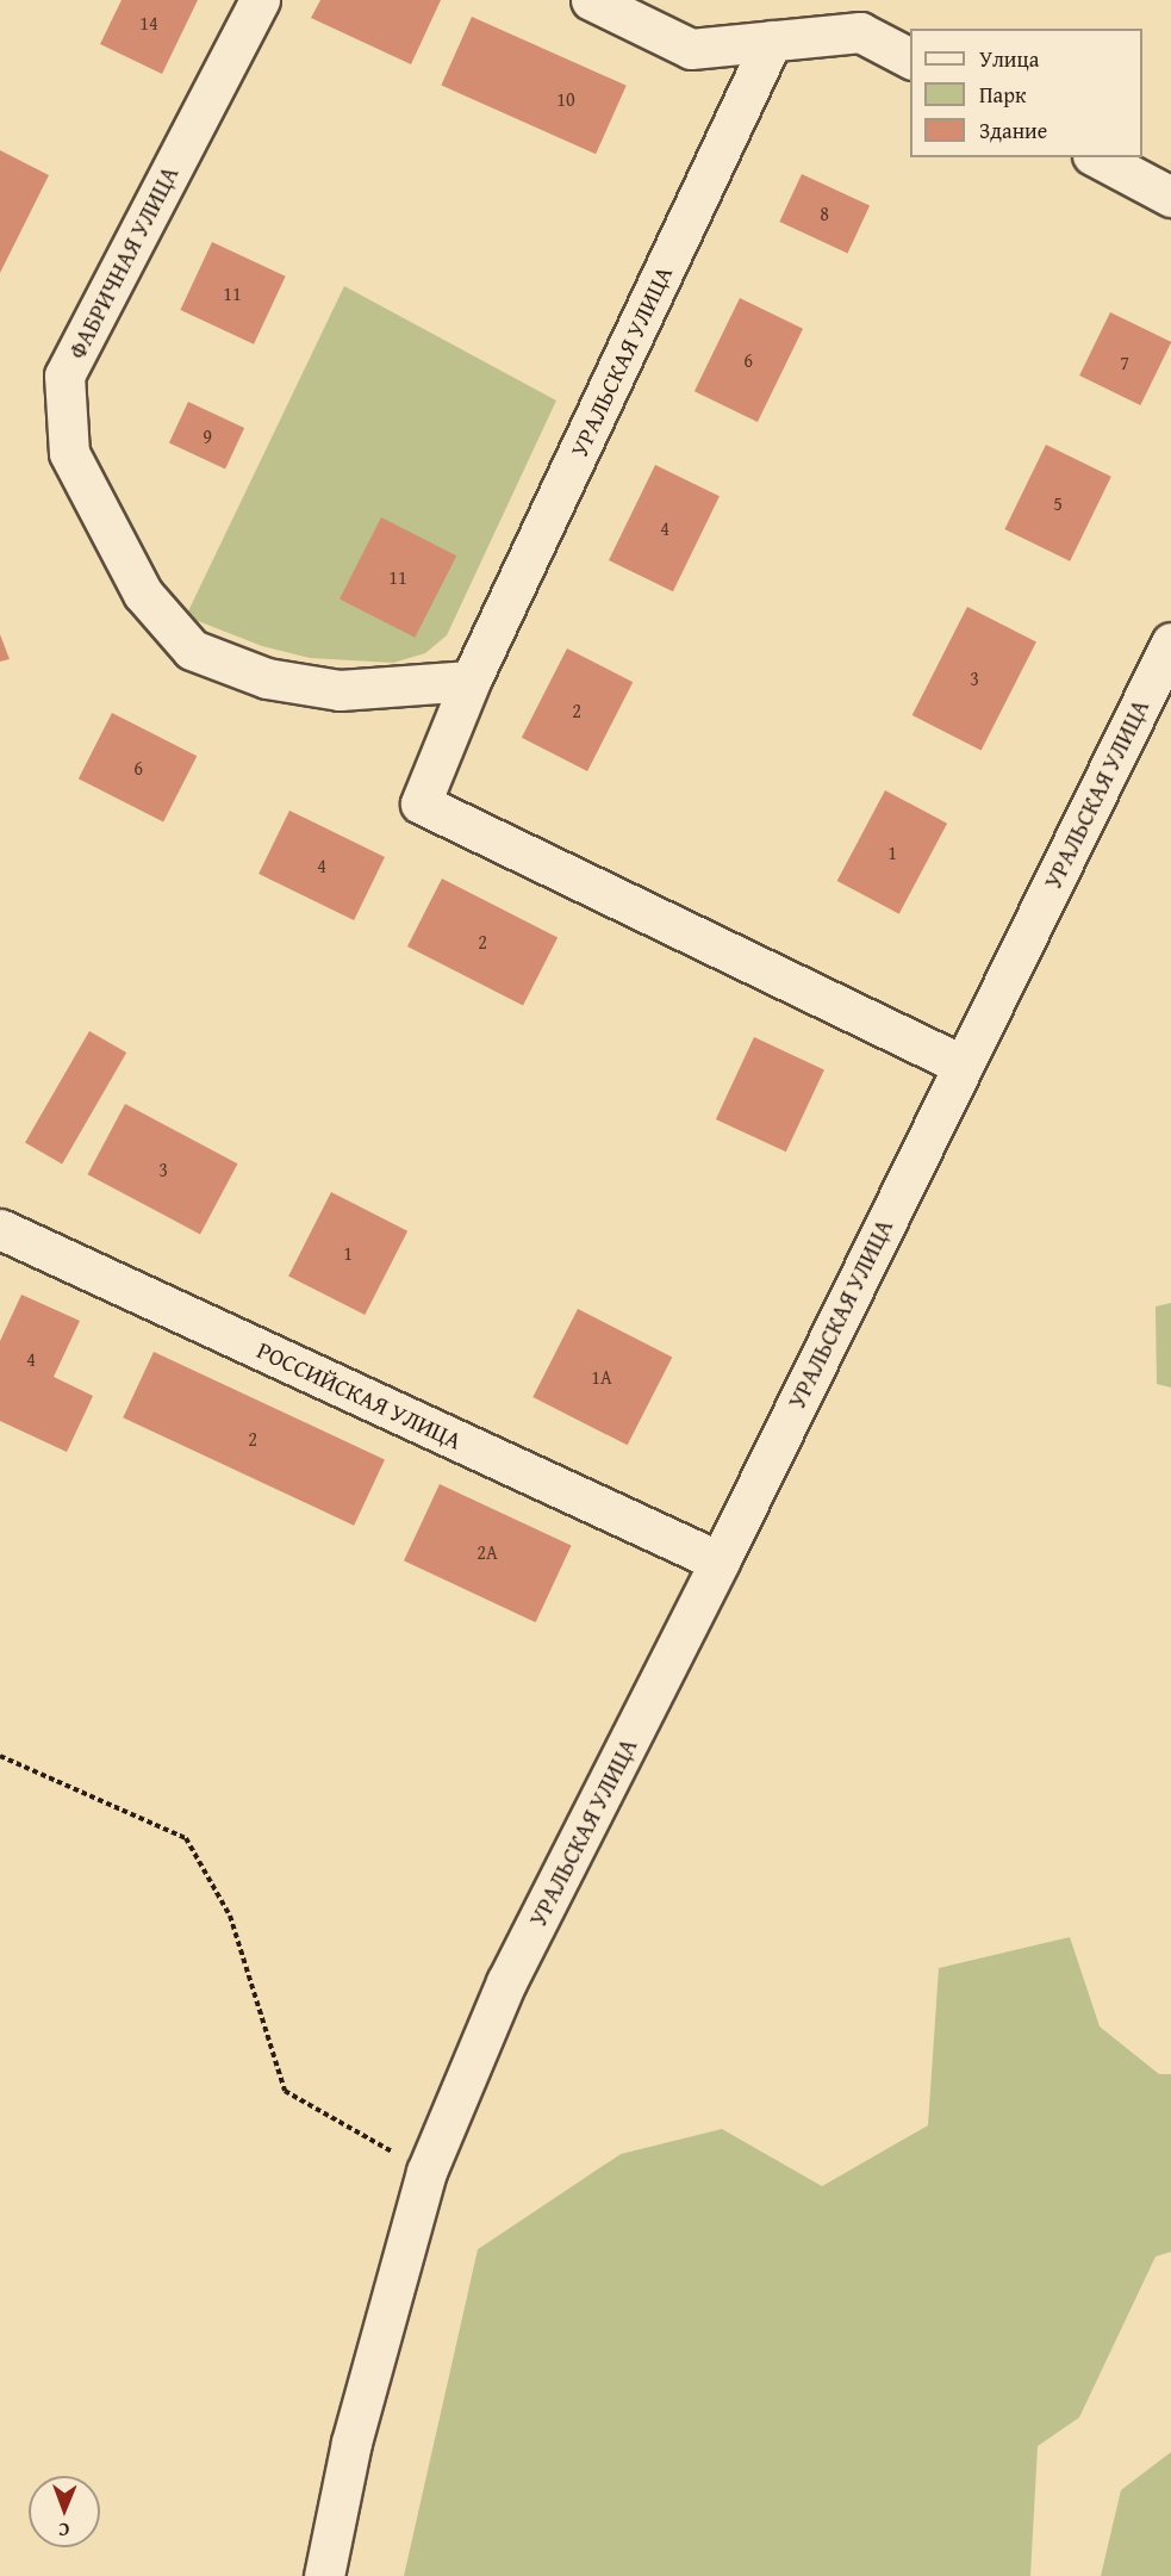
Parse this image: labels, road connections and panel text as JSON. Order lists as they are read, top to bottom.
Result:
{
  "streets": {
    "street": ["ФАБРИЧНАЯ УЛИЦА", "УРАЛЬСКАЯ УЛИЦА", "РОССИЙСКАЯ УЛИЦА"]
  },
  "crossings": [
    ["ФАБРИЧНАЯ УЛИЦА", "УРАЛЬСКАЯ УЛИЦА"],
    ["УРАЛЬСКАЯ УЛИЦА", "РОССИЙСКАЯ УЛИЦА"]
  ],
  "house_numbers": [
    "14",
    "10",
    "8",
    "11",
    "6",
    "7",
    "9",
    "5",
    "4",
    "11",
    "3",
    "2",
    "6",
    "1",
    "4",
    "2",
    "3",
    "1",
    "4",
    "1А",
    "2",
    "2А"
  ],
  "legend": ["Улица", "Парк", "Здание"],
  "north": "bottom"
}
